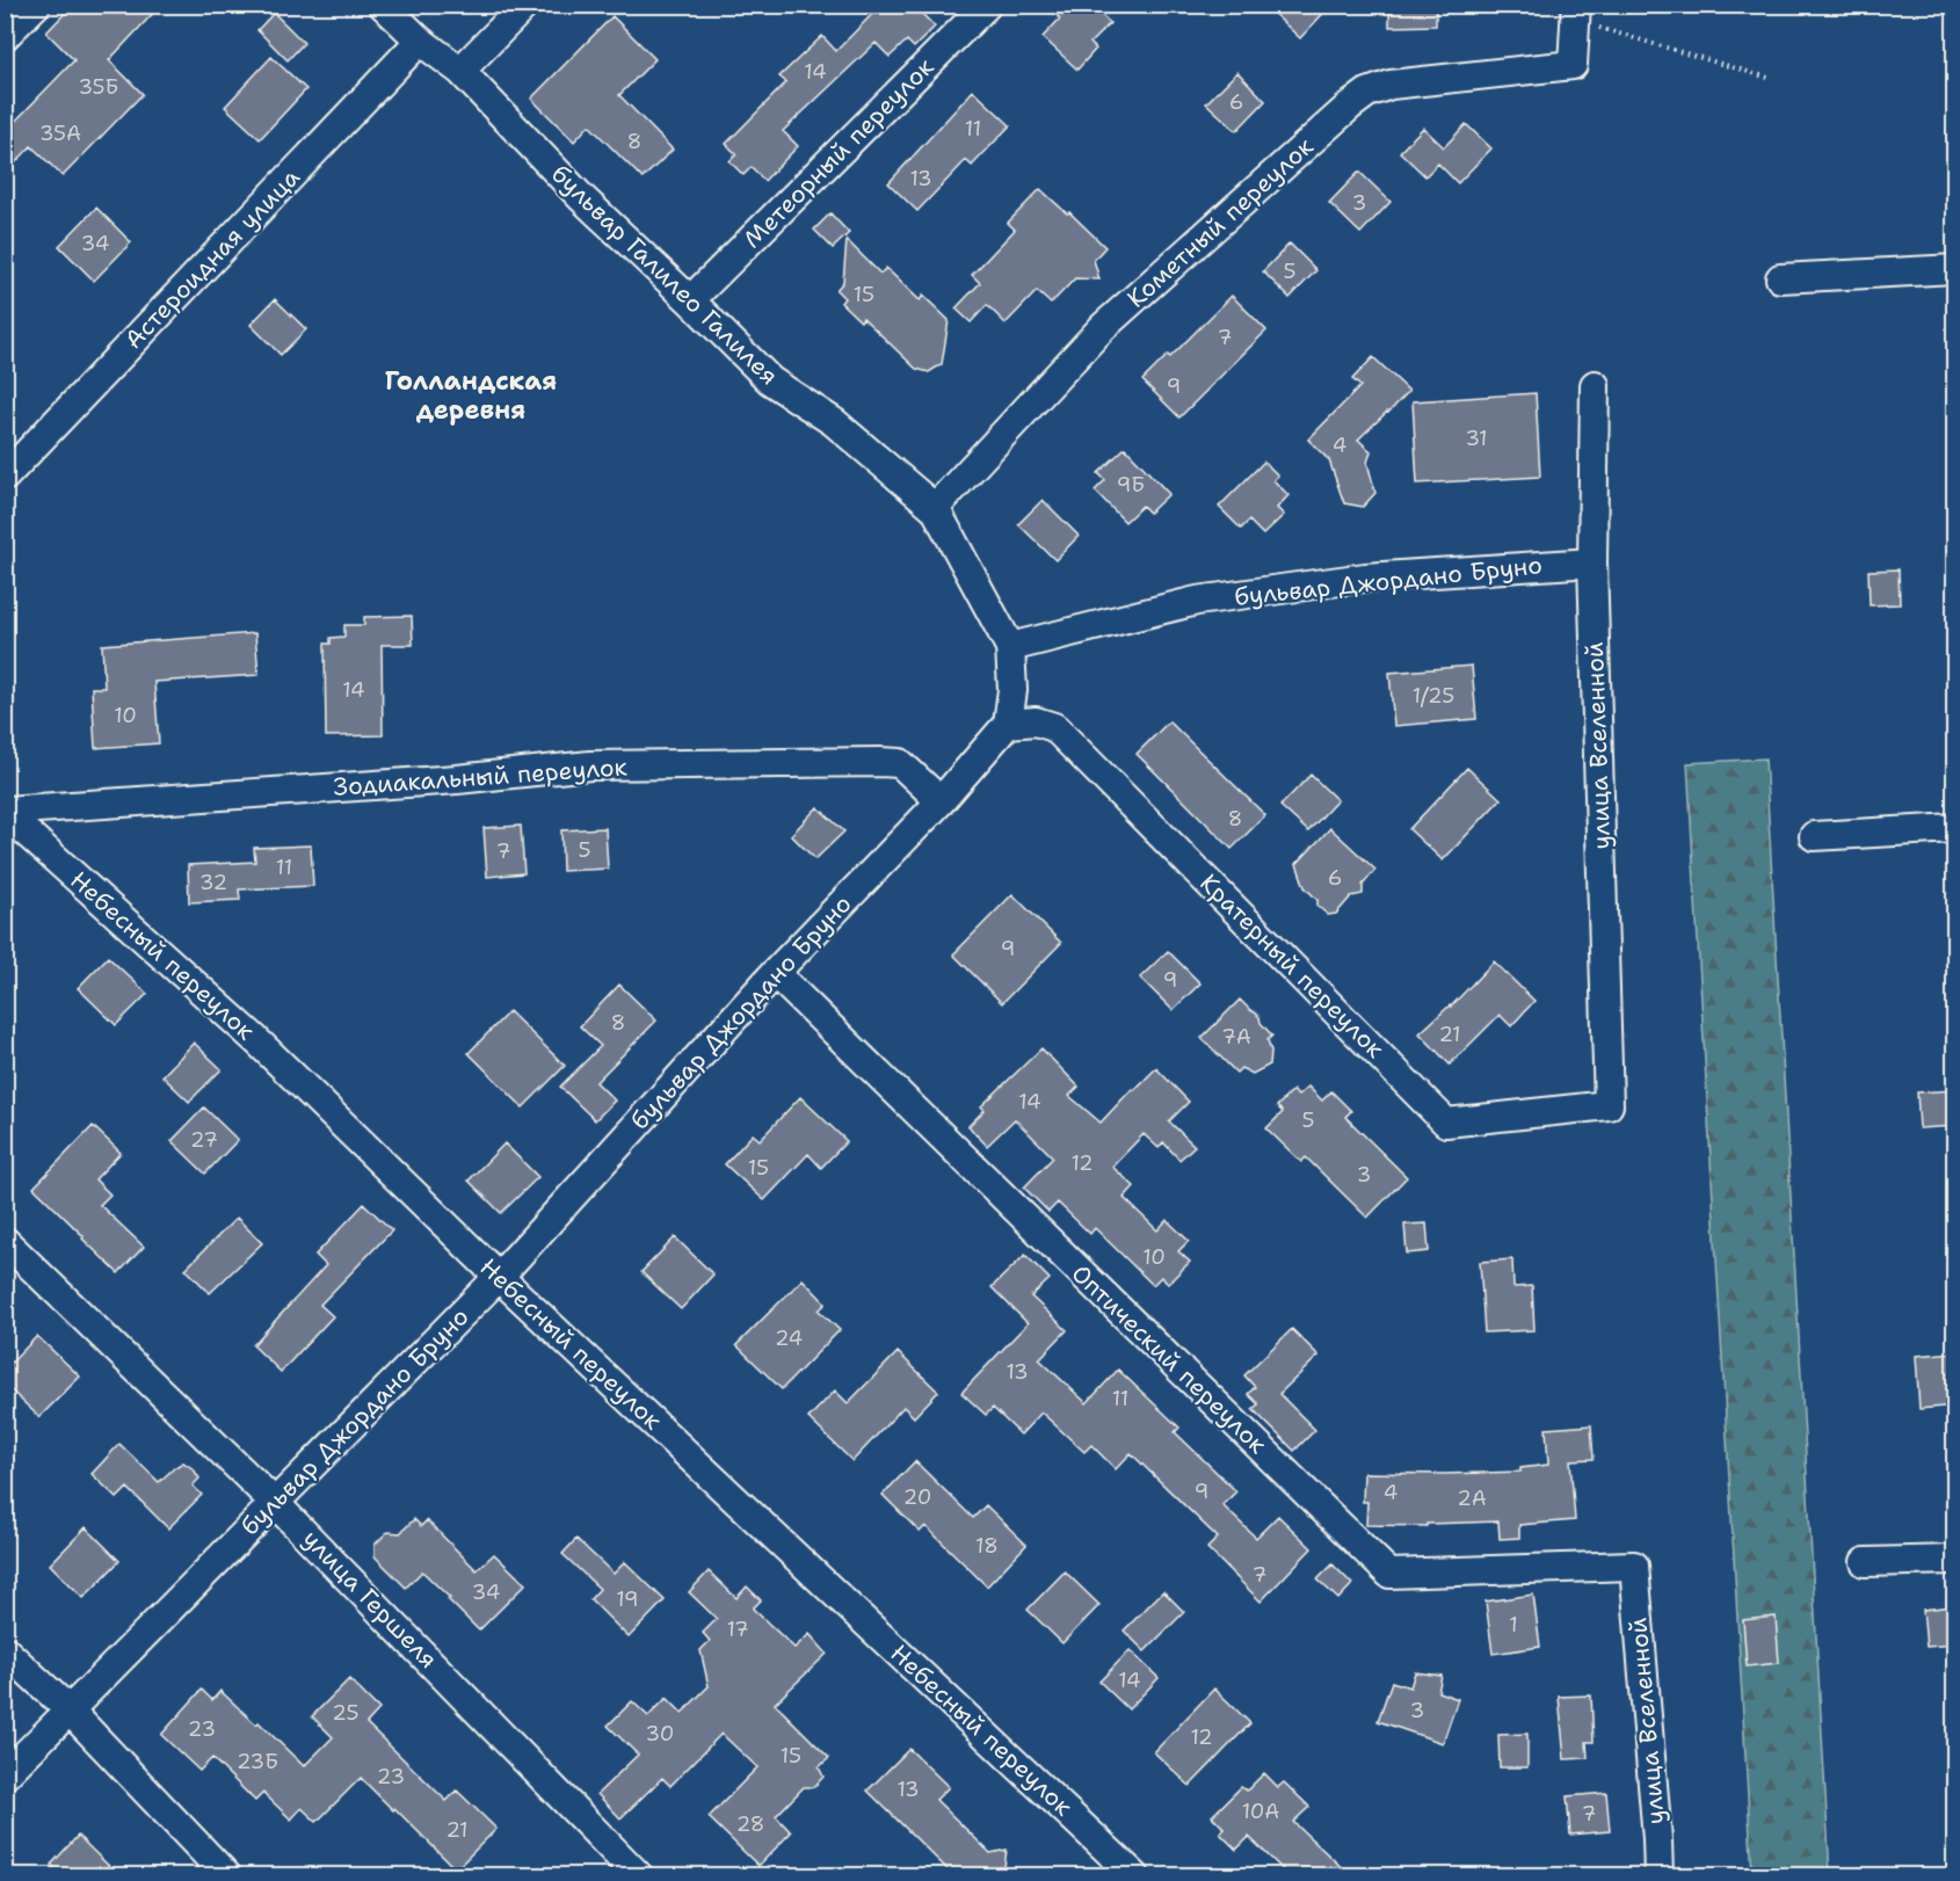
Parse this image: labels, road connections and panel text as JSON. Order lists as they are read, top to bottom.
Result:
{
  "streets": {
    "street": [
      "Метеорный переулок",
      "Кометный переулок",
      "Астероидная улица",
      "бульвар Галилео Галилея",
      "бульвар Джордано Бруно",
      "улица Вселенной",
      "Зодиакальный переулок",
      "Небесный переулок",
      "Кратерный переулок",
      "Оптический переулок",
      "улица Гершеля"
    ]
  },
  "crossings": [
    ["Метеорный переулок", "бульвар Галилео Галилея"],
    ["Кометный переулок", "бульвар Галилео Галилея"],
    ["Астероидная улица", "бульвар Галилео Галилея"],
    ["бульвар Галилео Галилея", "бульвар Джордано Бруно"],
    ["бульвар Джордано Бруно", "улица Вселенной"],
    ["бульвар Джордано Бруно", "Зодиакальный переулок"],
    ["бульвар Джордано Бруно", "Небесный переулок"],
    ["бульвар Джордано Бруно", "Кратерный переулок"],
    ["бульвар Джордано Бруно", "Оптический переулок"],
    ["бульвар Джордано Бруно", "улица Гершеля"],
    ["улица Вселенной", "Кратерный переулок"],
    ["улица Вселенной", "Оптический переулок"],
    ["Зодиакальный переулок", "Небесный переулок"]
  ],
  "districts": ["Голландская деревня"],
  "house_numbers": [
    "14",
    "35Б",
    "6",
    "11",
    "35А",
    "8",
    "13",
    "3",
    "34",
    "5",
    "15",
    "7",
    "9",
    "31",
    "4",
    "9Б",
    "14",
    "1/25",
    "10",
    "8",
    "5",
    "7",
    "11",
    "6",
    "32",
    "9",
    "9",
    "8",
    "21",
    "7А",
    "14",
    "5",
    "27",
    "12",
    "15",
    "3",
    "10",
    "24",
    "13",
    "11",
    "9",
    "4",
    "20",
    "2А",
    "18",
    "7",
    "34",
    "19",
    "1",
    "17",
    "14",
    "3",
    "25",
    "23",
    "30",
    "12",
    "15",
    "23Б",
    "23",
    "13",
    "10А",
    "7",
    "28",
    "21"
  ]
}
